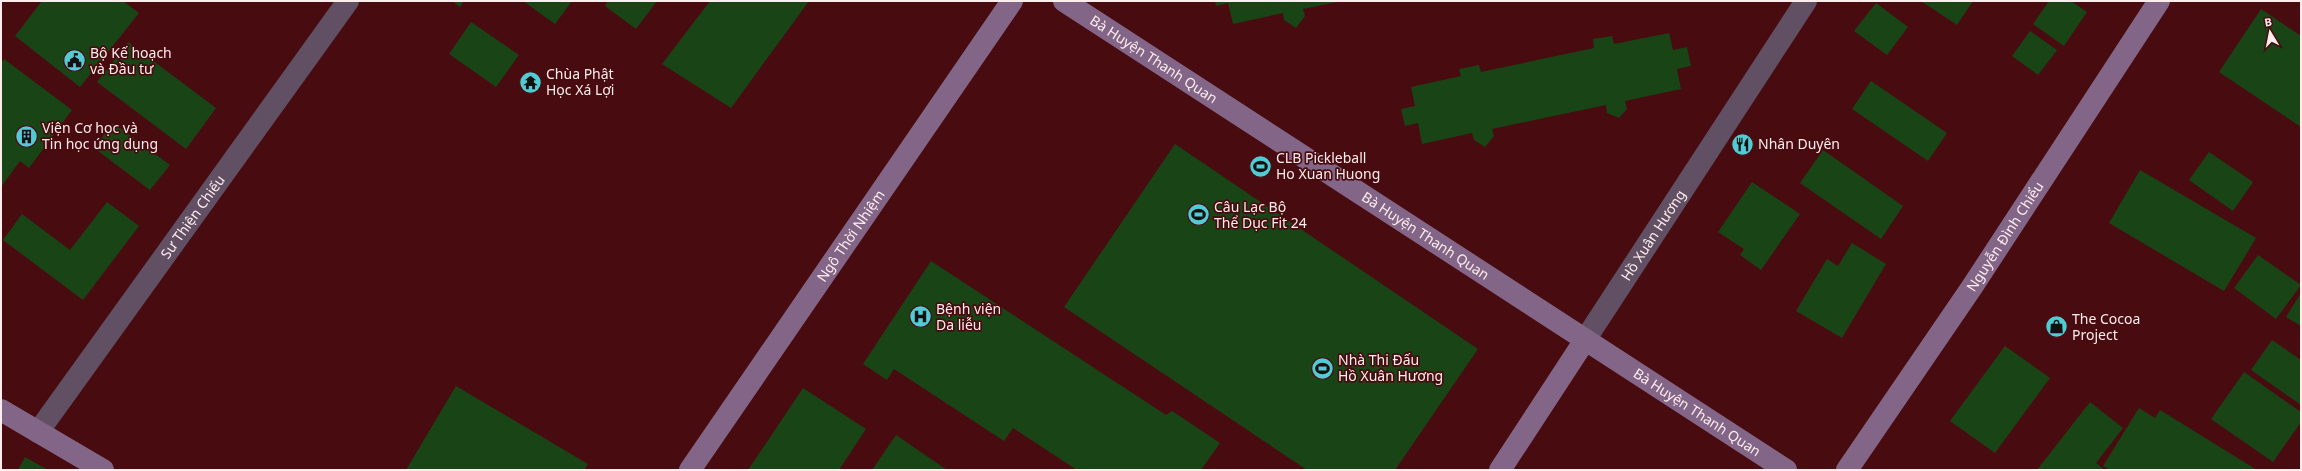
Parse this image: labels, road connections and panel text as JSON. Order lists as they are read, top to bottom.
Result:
{
  "streets": {
    "street": [
      "Bà Huyện Thanh Quan",
      "Sư Thiện Chiếu",
      "Ngô Thời Nhiệm",
      "Hồ Xuân Hương",
      "Nguyễn Đình Chiểu"
    ]
  },
  "crossings": [
    ["Bà Huyện Thanh Quan", "Hồ Xuân Hương"]
  ],
  "places": {
    "public building": ["Bộ Kế hoạch và Đầu tư"],
    "temple": ["Chùa Phật Học Xá Lợi"],
    "building": ["Viện Cơ học và Tin học ứng dụng"],
    "restaurant": ["Nhân Duyên"],
    "sports": ["CLB Pickleball Ho Xuan Huong", "Câu Lạc Bộ Thể Dục Fit 24", "Nhà Thi Đấu Hồ Xuân Hương"],
    "hospital": ["Bệnh viện Da liễu"],
    "shop": ["The Cocoa Project"]
  },
  "north": "top"
}
